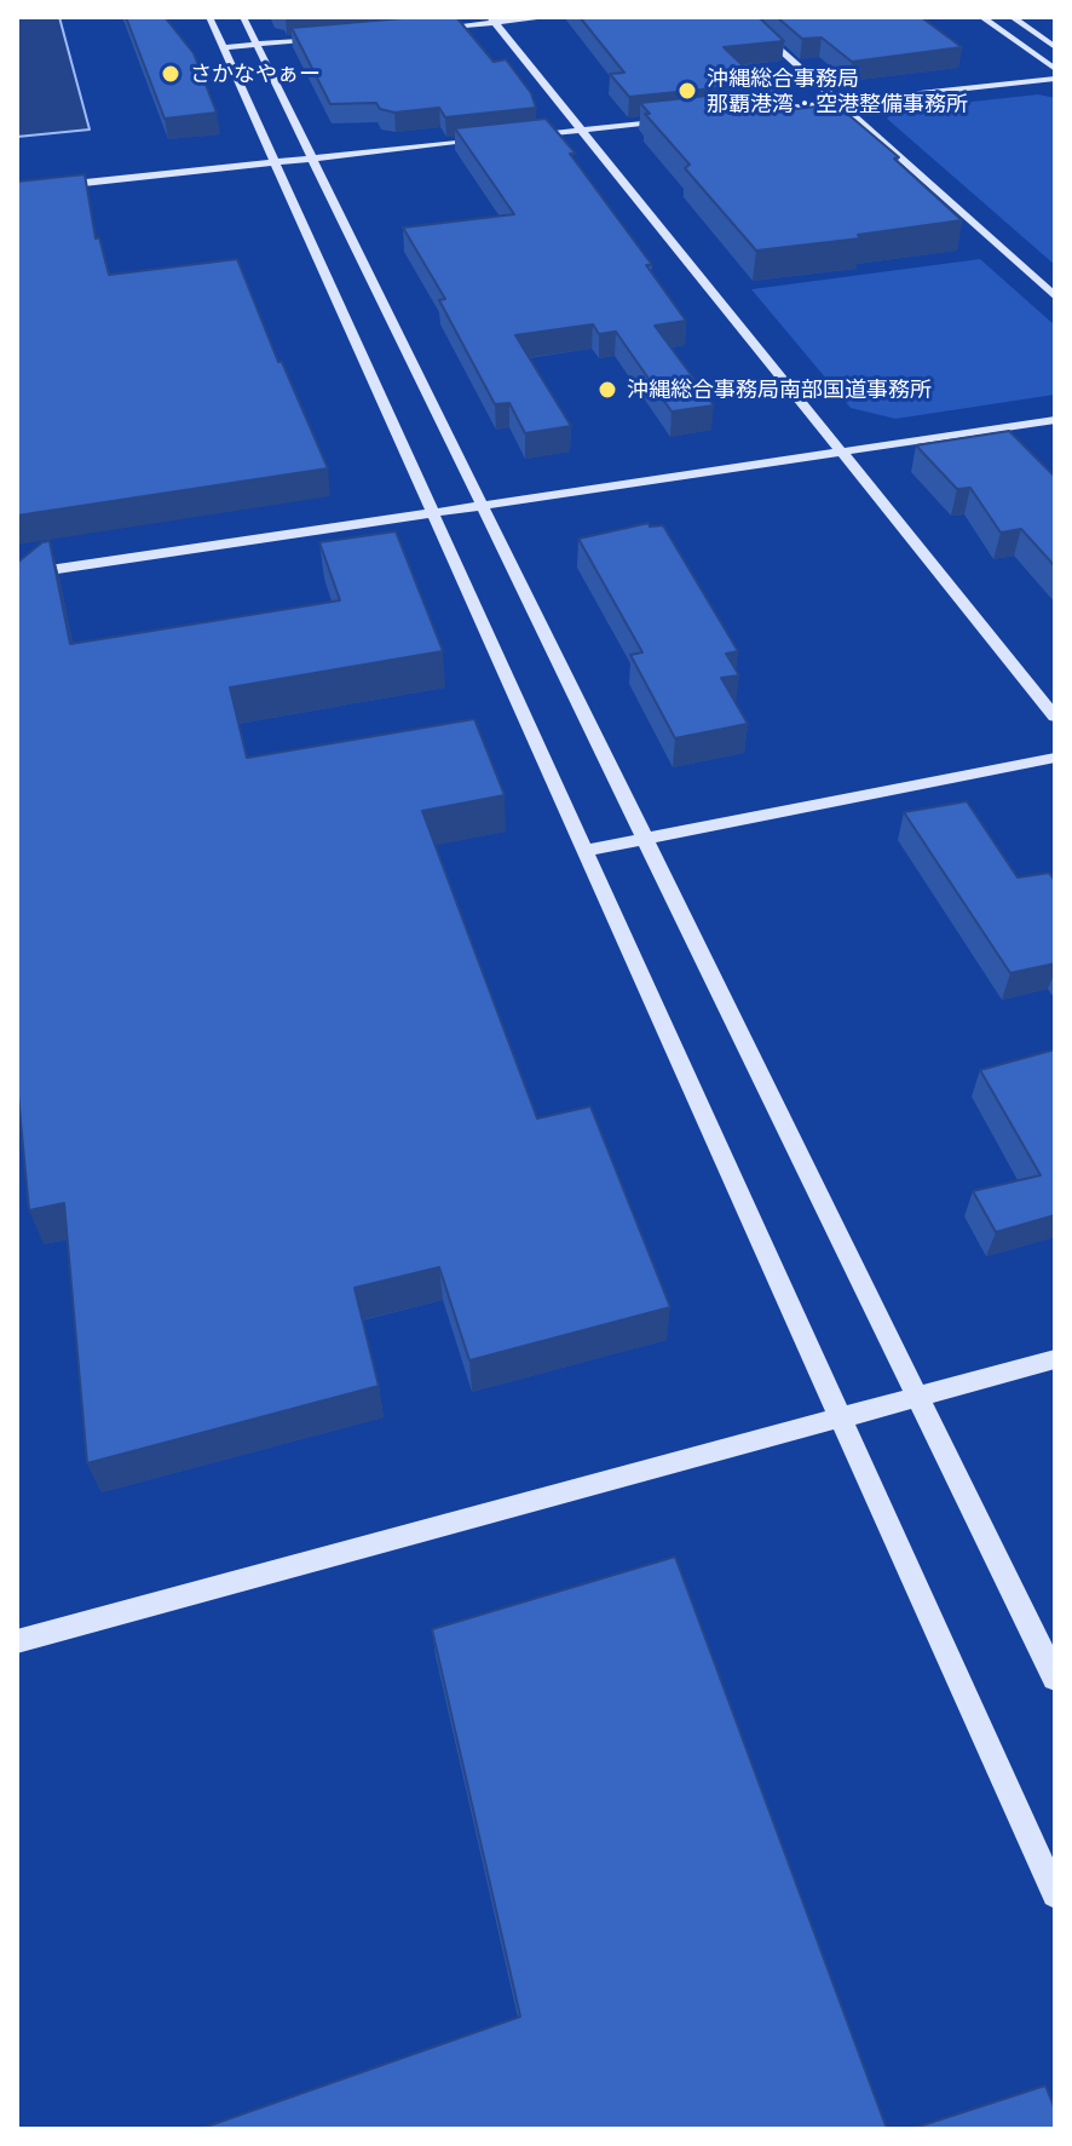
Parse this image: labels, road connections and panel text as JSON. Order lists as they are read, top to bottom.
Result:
{
  "places": ["さかなやぁー", "沖縄総合事務局 那覇港湾・空港整備事務所", "沖縄総合事務局南部国道事務所"]
}
